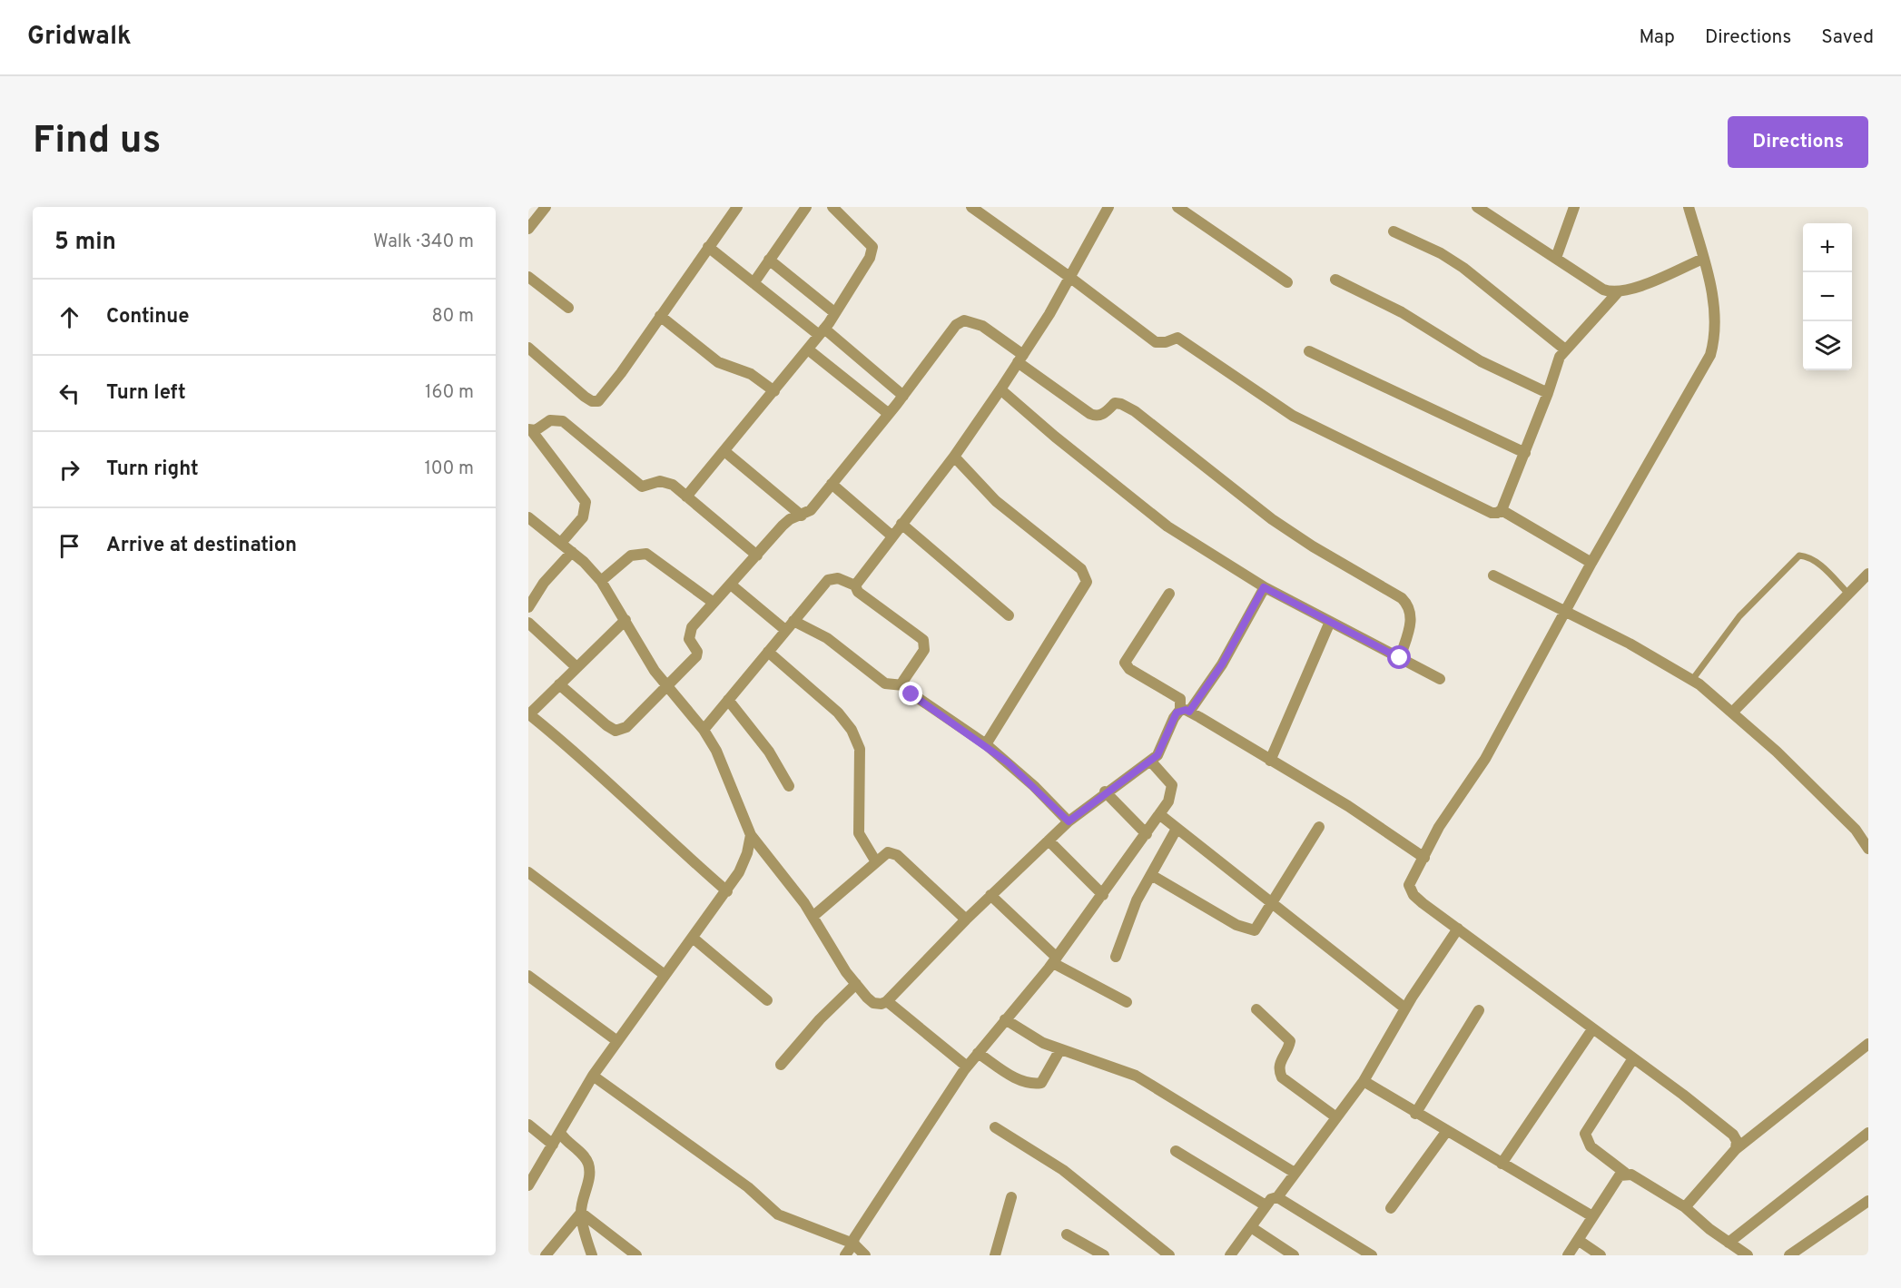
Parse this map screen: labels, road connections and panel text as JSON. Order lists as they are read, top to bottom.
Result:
{
  "page": {
    "header": "Gridwalk",
    "nav": ["Map", "Directions", "Saved"],
    "buttons": "Directions",
    "title": "Find us",
    "heading": ["5 min", "Walk · 340 m"],
    "map_buttons": ["+", "−"],
    "list": [
      ["Continue", "80 m"],
      ["Turn left", "160 m"],
      ["Turn right", "100 m"],
      "Arrive at destination"
    ]
  }
}
